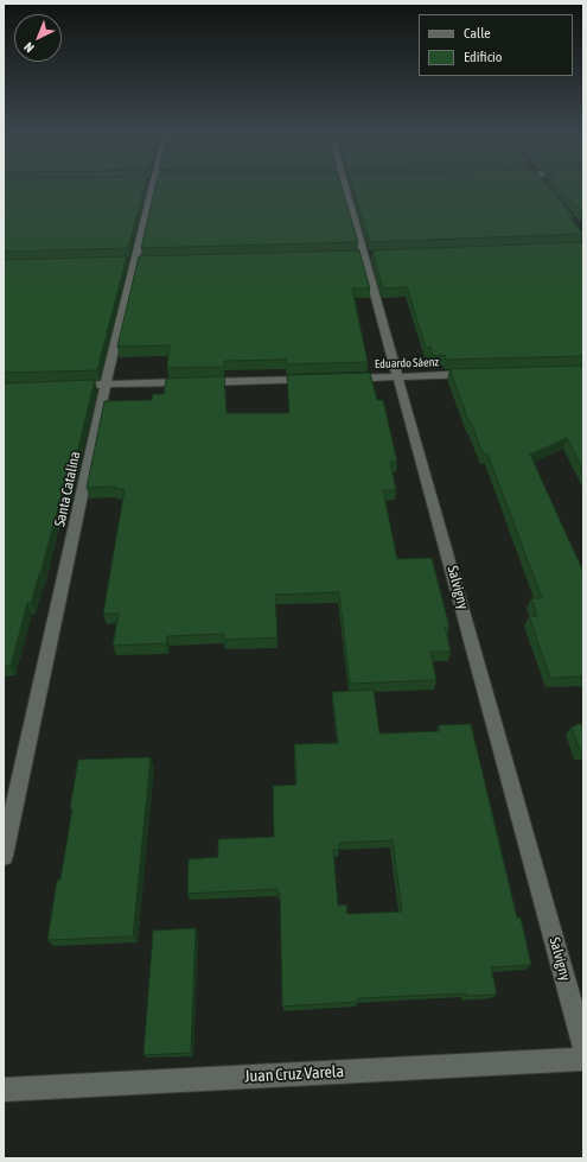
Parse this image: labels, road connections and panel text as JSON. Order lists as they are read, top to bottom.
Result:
{
  "streets": {
    "street": [
      "Eduardo Sáenz",
      "Santa Catalina",
      "Salvigny",
      "Juan Cruz Varela"
    ]
  },
  "crossings": [
    ["Eduardo Sáenz", "Salvigny"]
  ],
  "legend": ["Calle", "Edificio"],
  "north": "bottom left"
}
